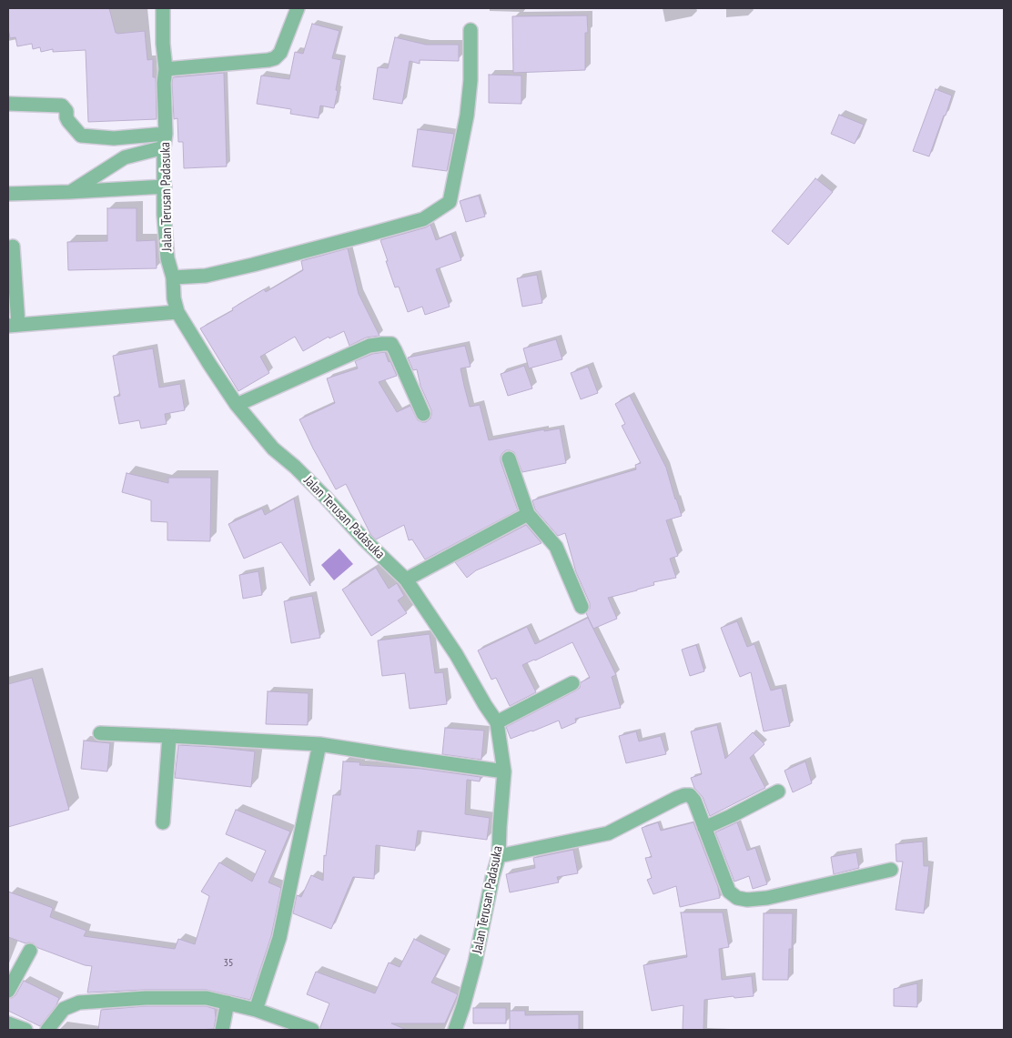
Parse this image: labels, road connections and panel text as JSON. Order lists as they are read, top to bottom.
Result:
{
  "streets": {
    "street": ["Jalan Terusan Padasuka"]
  },
  "house_numbers": ["35"]
}
